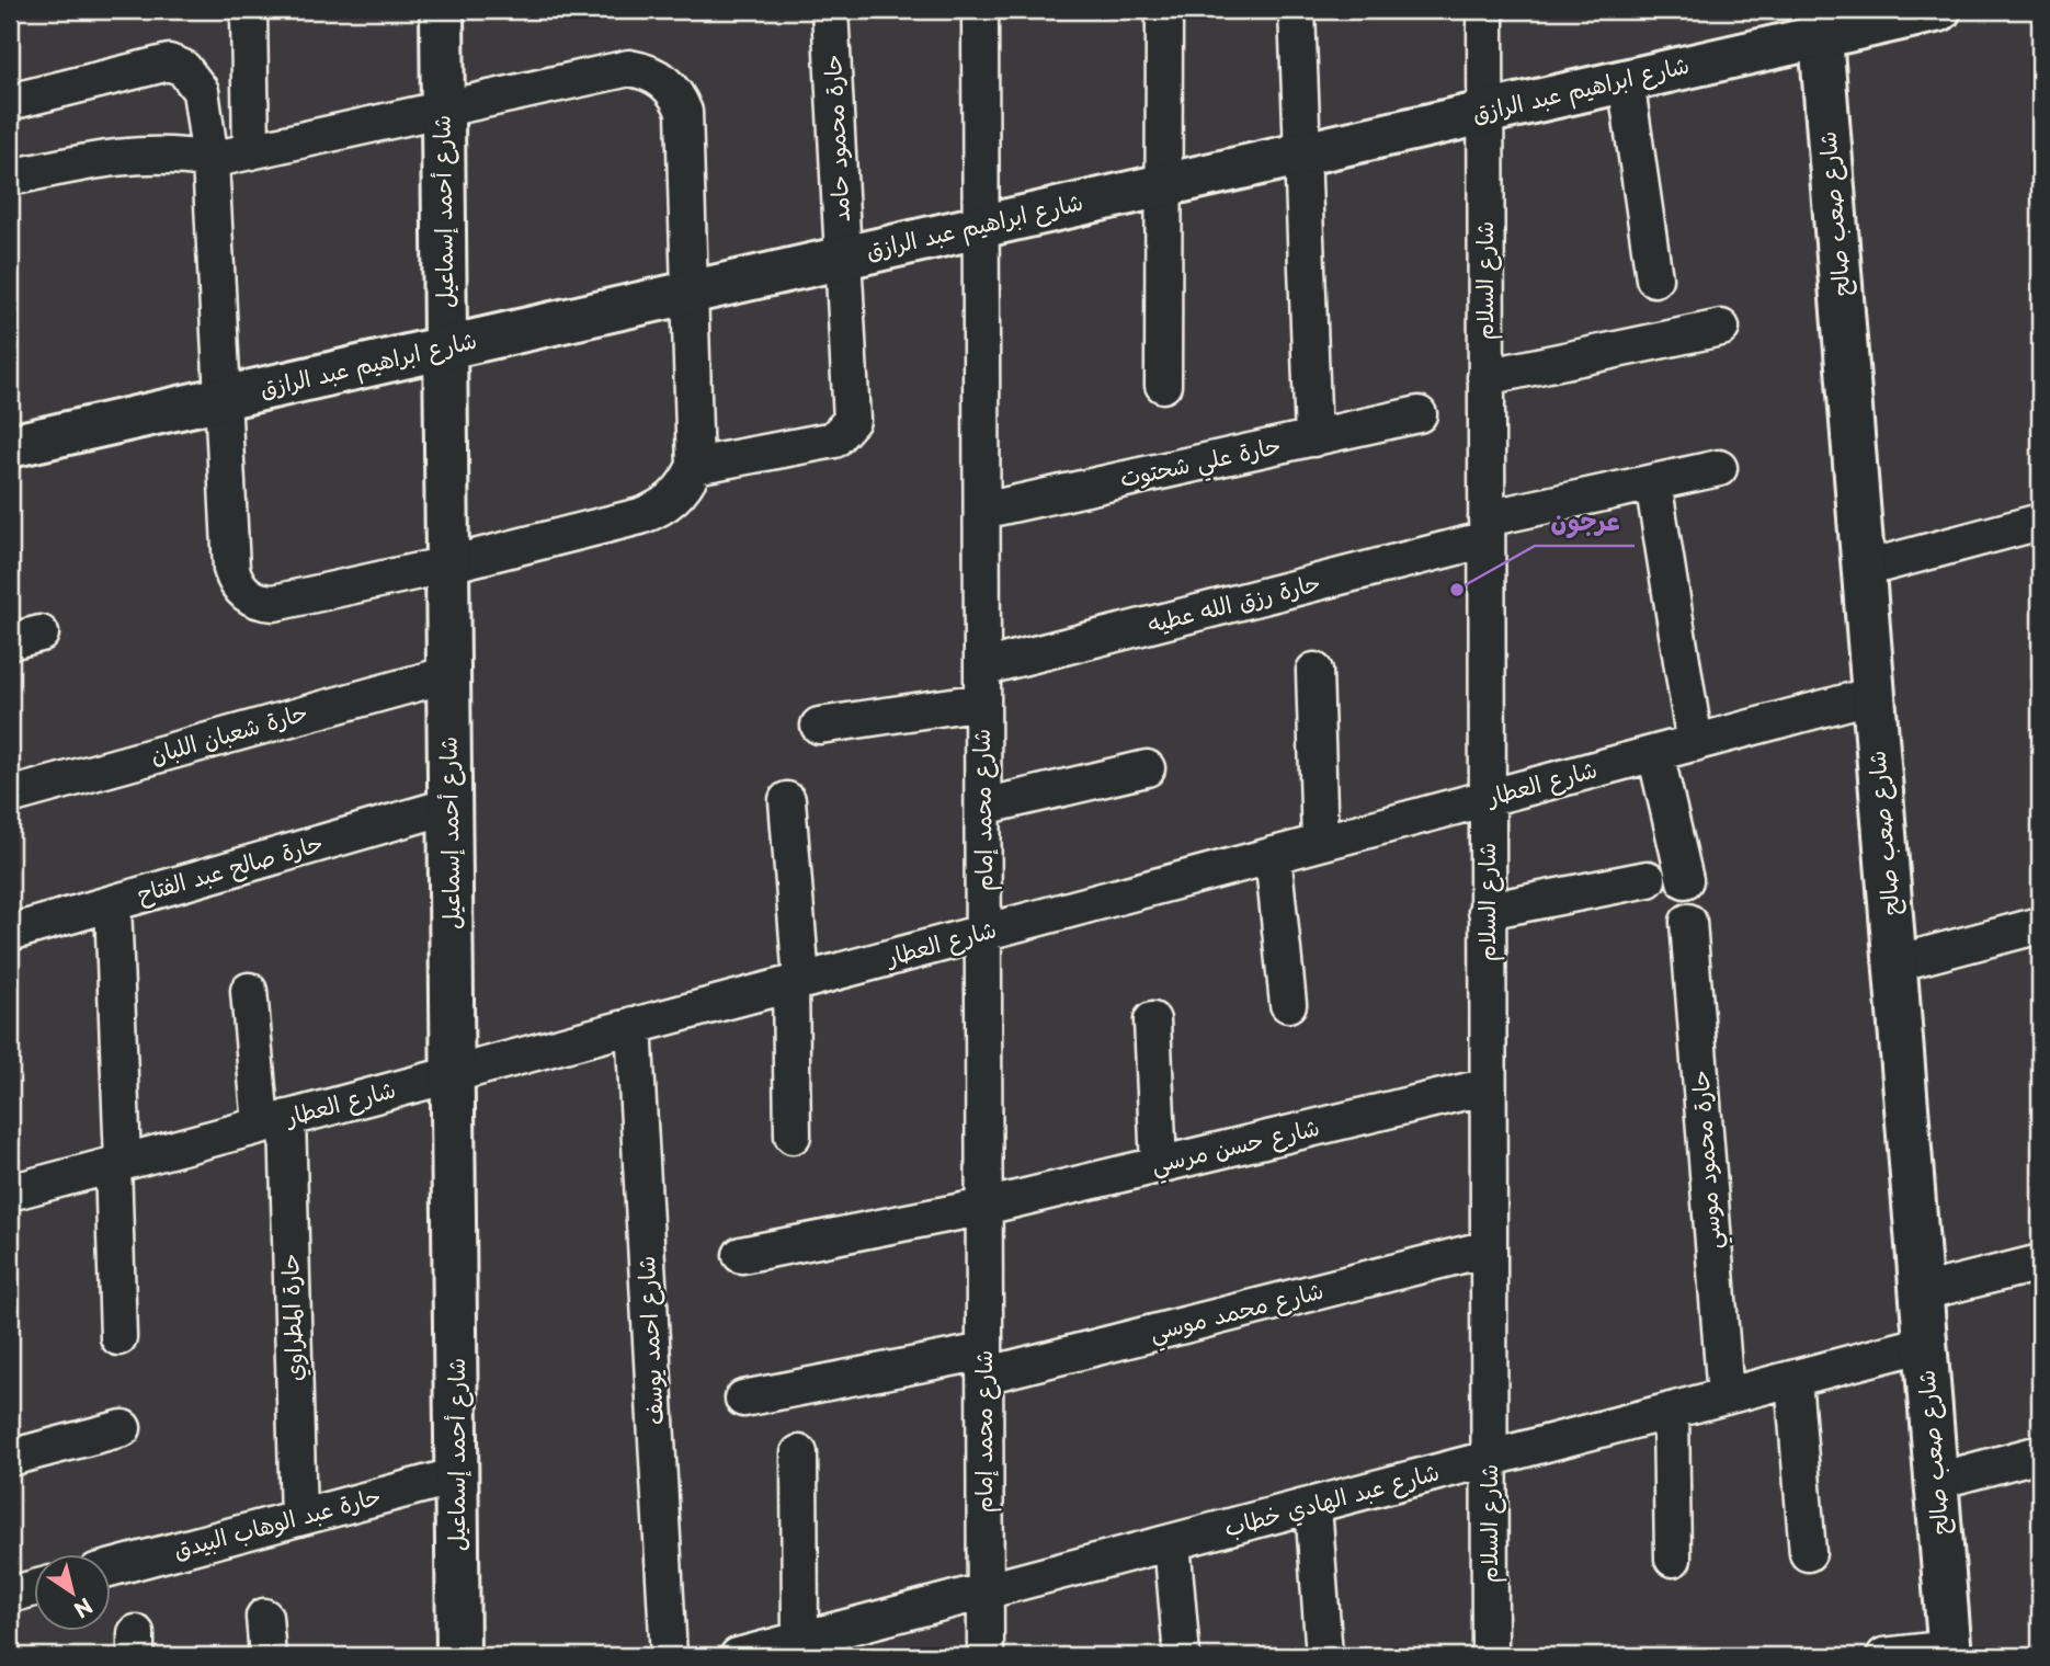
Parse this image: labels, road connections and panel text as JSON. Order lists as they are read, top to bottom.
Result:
{
  "streets": {
    "street": [
      "شارع ابراهيم عبد الرازق",
      "حارة محمود حامد",
      "شارع أحمد إسماعيل",
      "شارع صعب صالح",
      "شارع السلام",
      "حارة علي شحتوت",
      "حارة رزق الله عطيه",
      "حارة شعبان اللبان",
      "شارع العطار",
      "شارع محمد إمام",
      "حارة صالح عبد الفتاح",
      "شارع حسن مرسي",
      "حارة محمود موسي",
      "شارع محمد موسي",
      "حارة المطراوي",
      "شارع احمد يوسف",
      "شارع عبد الهادي خطاب",
      "حارة عبد الوهاب البيدق"
    ]
  },
  "crossings": [
    ["شارع ابراهيم عبد الرازق", "حارة محمود حامد"],
    ["شارع ابراهيم عبد الرازق", "شارع أحمد إسماعيل"],
    ["شارع ابراهيم عبد الرازق", "شارع صعب صالح"],
    ["شارع ابراهيم عبد الرازق", "شارع السلام"],
    ["شارع ابراهيم عبد الرازق", "شارع محمد إمام"],
    ["شارع أحمد إسماعيل", "حارة شعبان اللبان"],
    ["شارع أحمد إسماعيل", "شارع العطار"],
    ["شارع أحمد إسماعيل", "حارة صالح عبد الفتاح"],
    ["شارع أحمد إسماعيل", "حارة عبد الوهاب البيدق"],
    ["شارع صعب صالح", "شارع العطار"],
    ["شارع صعب صالح", "شارع عبد الهادي خطاب"],
    ["شارع السلام", "حارة رزق الله عطيه"],
    ["شارع السلام", "شارع العطار"],
    ["شارع السلام", "شارع حسن مرسي"],
    ["شارع السلام", "شارع محمد موسي"],
    ["شارع السلام", "شارع عبد الهادي خطاب"],
    ["حارة علي شحتوت", "شارع محمد إمام"],
    ["حارة رزق الله عطيه", "شارع محمد إمام"],
    ["شارع العطار", "شارع محمد إمام"],
    ["شارع العطار", "حارة المطراوي"],
    ["شارع العطار", "شارع احمد يوسف"],
    ["شارع محمد إمام", "شارع حسن مرسي"],
    ["شارع محمد إمام", "شارع محمد موسي"],
    ["شارع محمد إمام", "شارع عبد الهادي خطاب"],
    ["حارة محمود موسي", "شارع عبد الهادي خطاب"],
    ["حارة المطراوي", "حارة عبد الوهاب البيدق"]
  ],
  "places": ["عرجون"],
  "north": "bottom right"
}
